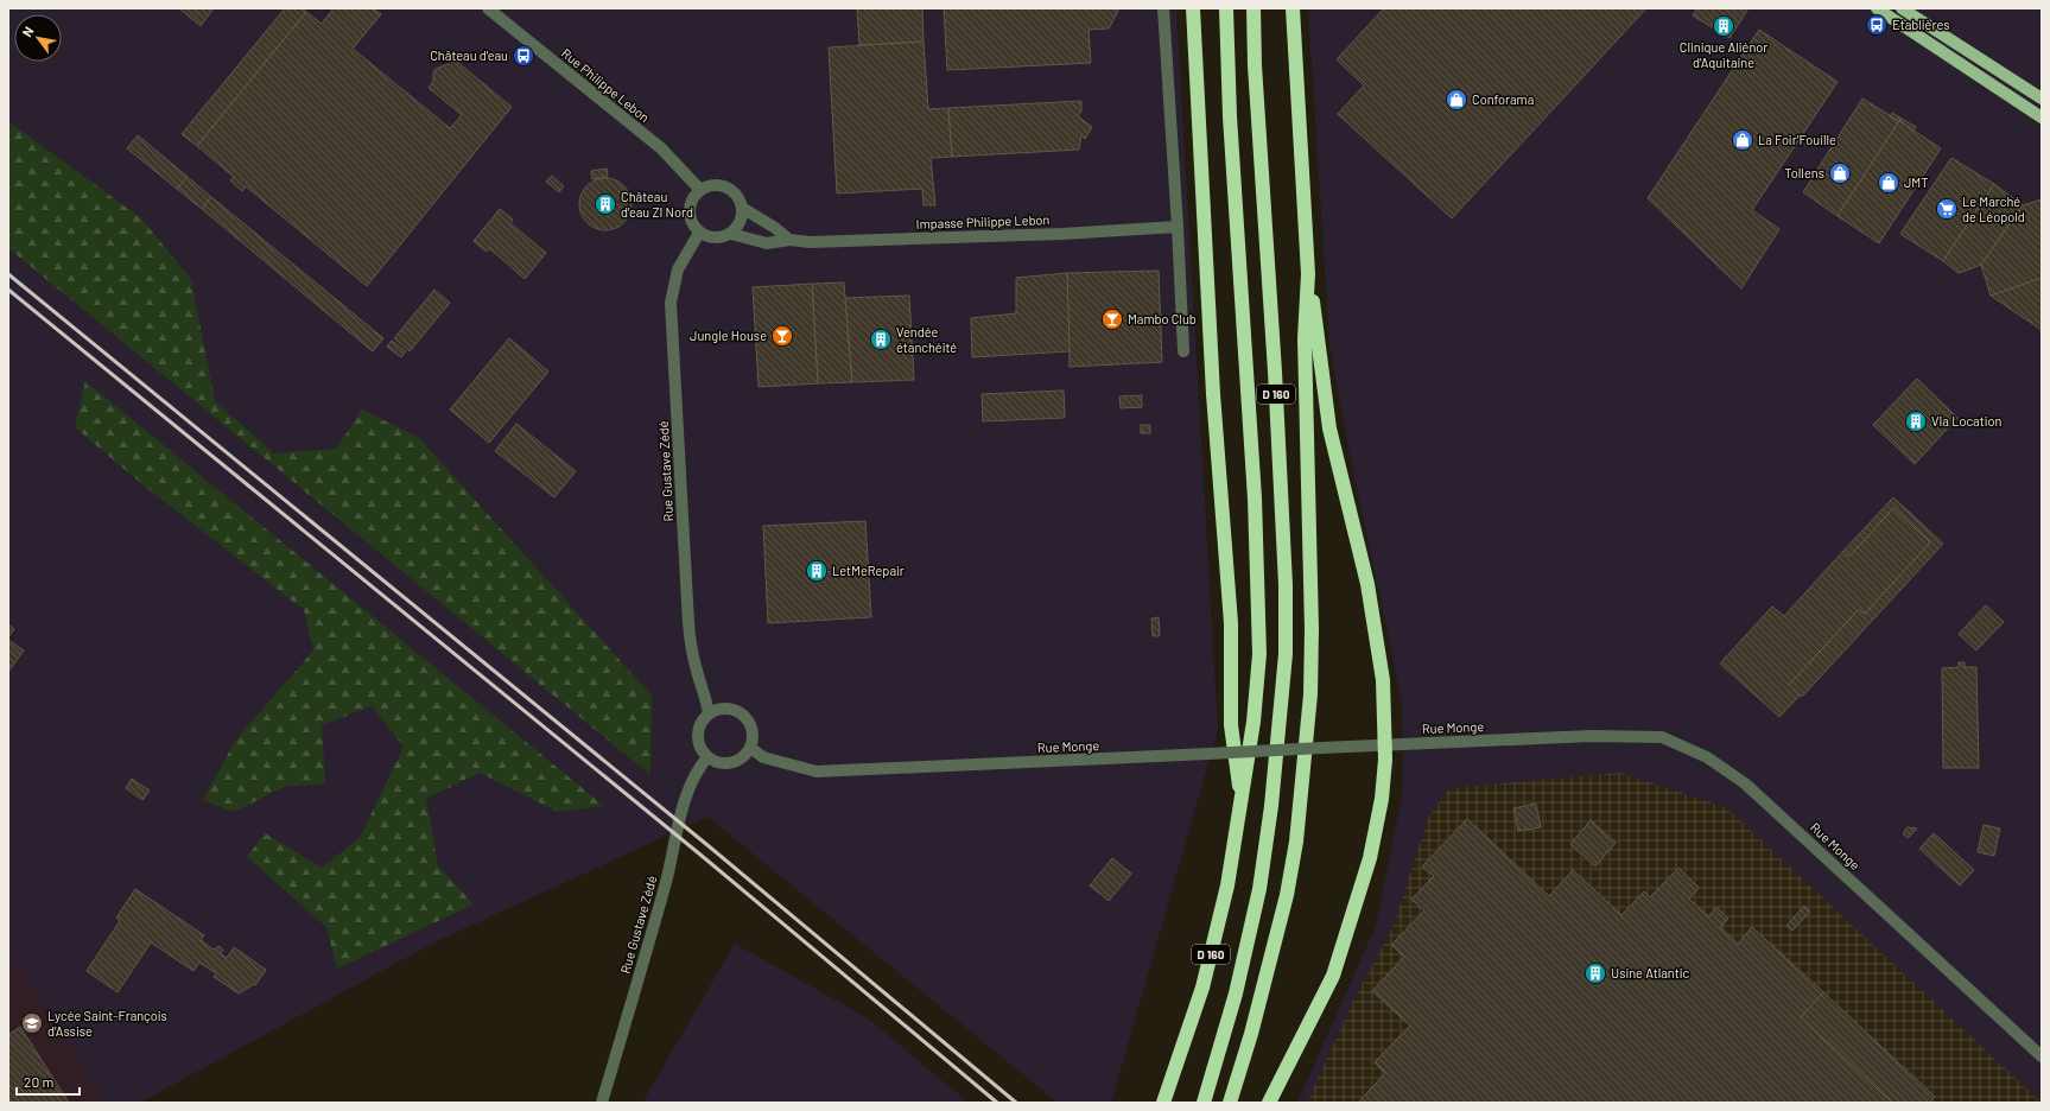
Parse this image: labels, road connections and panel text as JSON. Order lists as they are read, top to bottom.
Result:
{
  "streets": {
    "highway": ["D 160"],
    "street": [
      "Rue Philippe Lebon",
      "Impasse Philippe Lebon",
      "Rue Gustave Zédé",
      "Rue Monge"
    ]
  },
  "crossings": [
    ["Rue Philippe Lebon", "Impasse Philippe Lebon"],
    ["Rue Philippe Lebon", "Rue Gustave Zédé"],
    ["Impasse Philippe Lebon", "Rue Gustave Zédé"],
    ["Rue Gustave Zédé", "Rue Monge"]
  ],
  "places": {
    "bus stop": ["Etablières", "Château d'eau"],
    "building": [
      "Clinique Aliénor d'Aquitaine",
      "Château d'eau ZI Nord",
      "Vendée étanchéité",
      "VIa Location",
      "LetMeRepair",
      "Usine Atlantic"
    ],
    "shop": [
      "Conforama",
      "La Foir'Fouille",
      "Tollens",
      "JMT"
    ],
    "supermarket": ["Le Marché de Léopold"],
    "bar": ["Mambo Club", "Jungle House"],
    "school or university": ["Lycée Saint-François d'Assise"]
  },
  "scale_bar": "20 m",
  "north": "top left"
}
